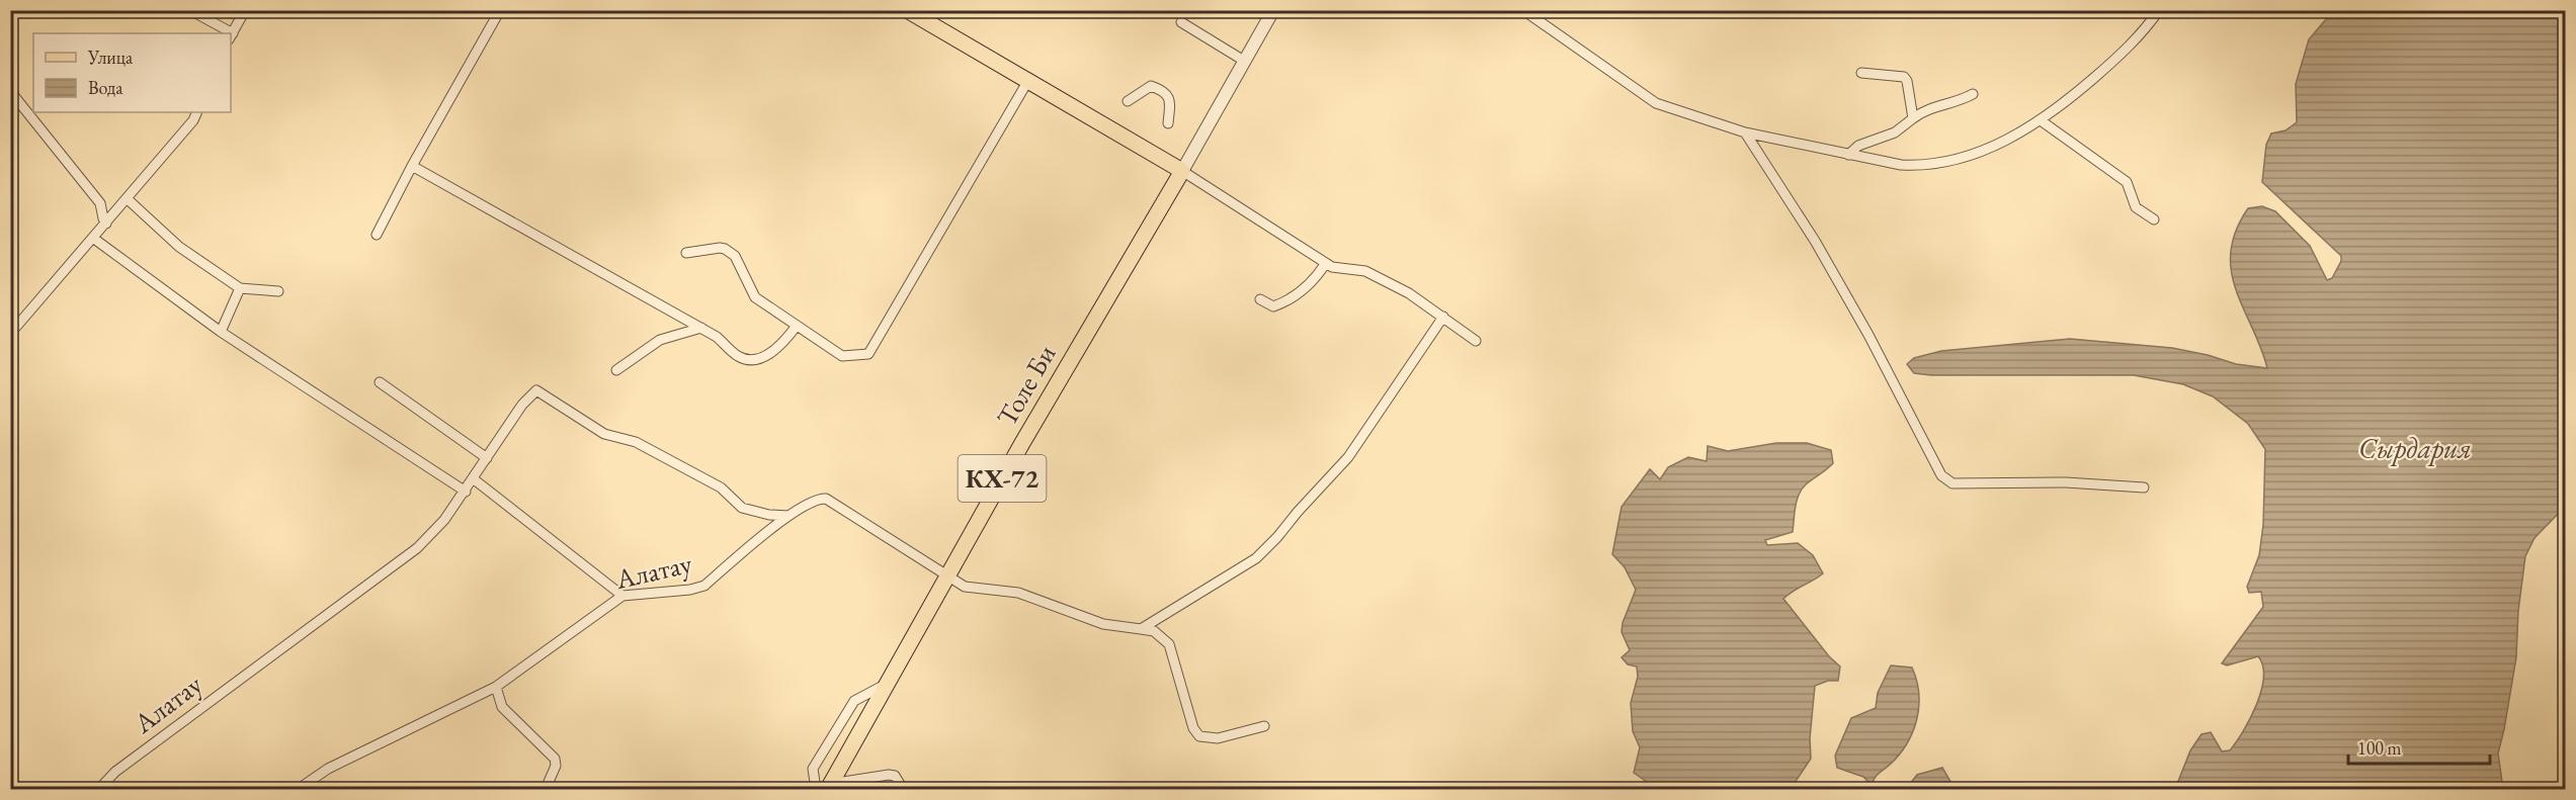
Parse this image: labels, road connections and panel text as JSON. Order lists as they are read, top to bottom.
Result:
{
  "streets": {
    "main road": ["Толе Би", "КХ-72"],
    "street": ["Алатау"]
  },
  "crossings": [
    ["Толе Би", "Алатау"]
  ],
  "water": ["Сырдария"],
  "legend": ["Улица", "Вода"],
  "scale_bar": "100 m"
}
